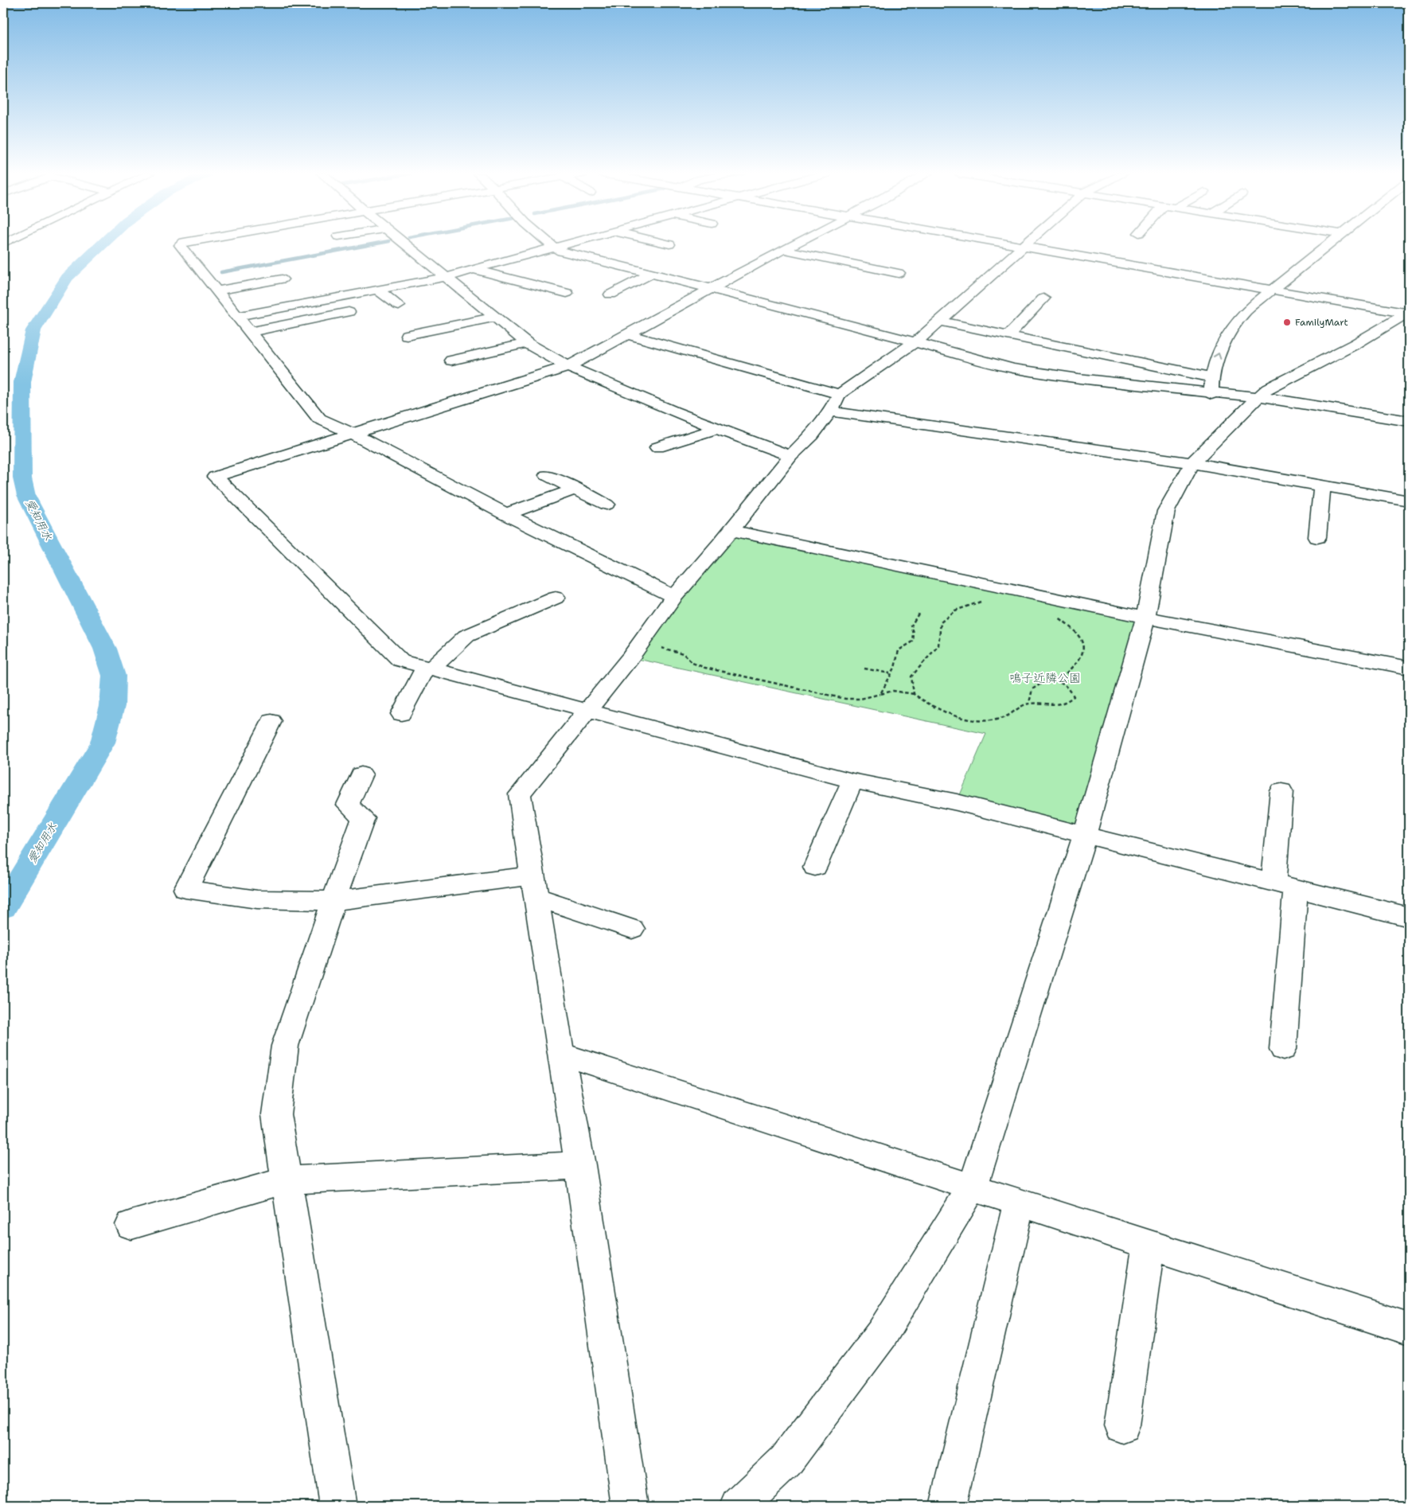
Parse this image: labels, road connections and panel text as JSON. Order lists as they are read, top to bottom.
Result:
{
  "water": ["愛知用水"],
  "parks": ["鳴子近隣公園"],
  "places": ["FamilyMart"]
}
